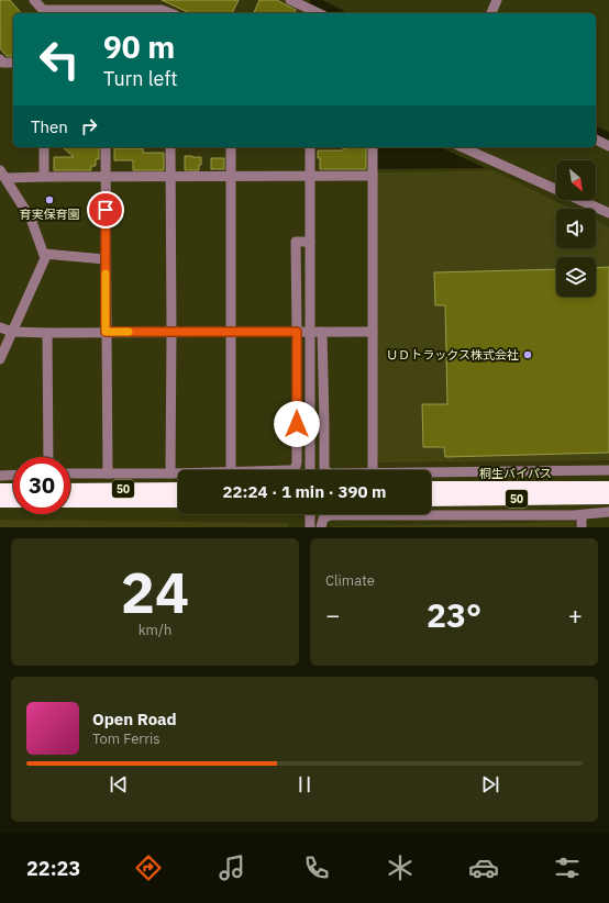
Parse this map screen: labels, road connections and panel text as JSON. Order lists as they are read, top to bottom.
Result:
{
  "streets": {
    "highway": ["桐生バイパス", "50"]
  },
  "places": ["育実保育園", "ＵＤトラックス株式会社"],
  "north": "bottom right",
  "page": {
    "turn": ["90 m", "Turn left"],
    "then": "Then",
    "limit": "30",
    "trip": "22:24 · 1 min · 390 m",
    "tile": [
      ["24", "km/h"],
      "Climate"
    ],
    "heat": ["−", "23°", "+"],
    "song": ["Open Road", "Tom Ferris"],
    "tabs": "22:23"
  }
}
